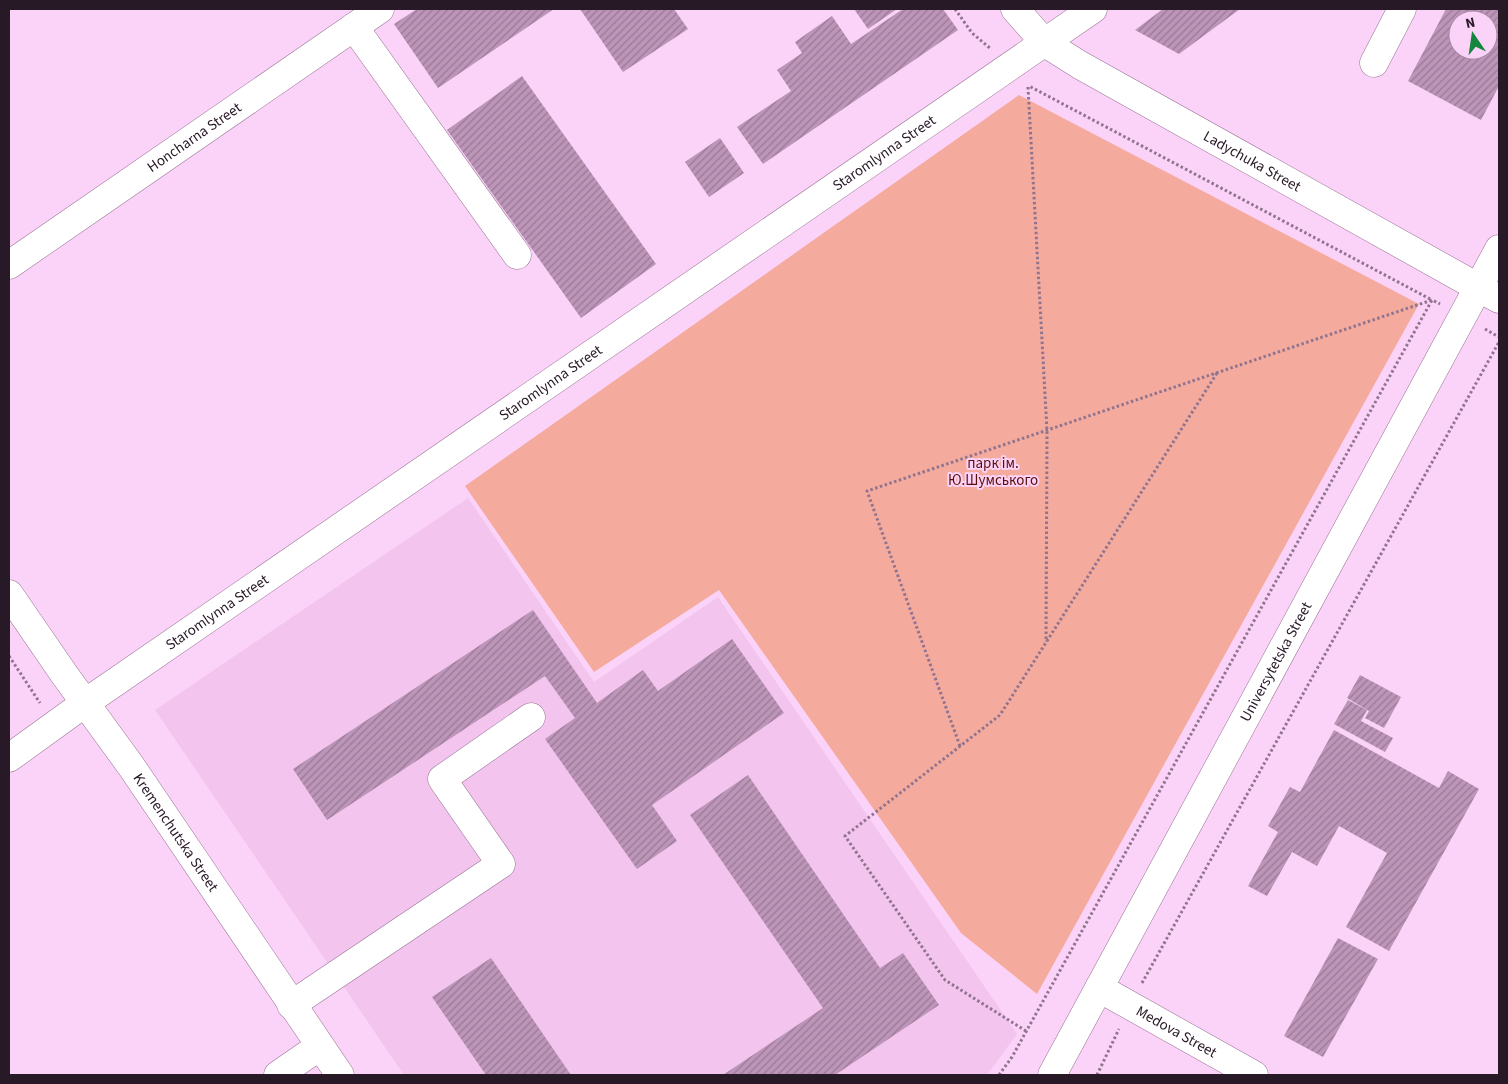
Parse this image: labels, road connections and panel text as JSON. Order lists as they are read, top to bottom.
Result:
{
  "streets": {
    "street": [
      "Honcharna Street",
      "Staromlynna Street",
      "Ladychuka Street",
      "Universytetska Street",
      "Kremenchutska Street",
      "Medova Street"
    ]
  },
  "crossings": [
    ["Staromlynna Street", "Ladychuka Street"],
    ["Staromlynna Street", "Kremenchutska Street"],
    ["Ladychuka Street", "Universytetska Street"],
    ["Universytetska Street", "Medova Street"]
  ],
  "parks": ["парк ім. Ю.Шумського"],
  "north": "top"
}
